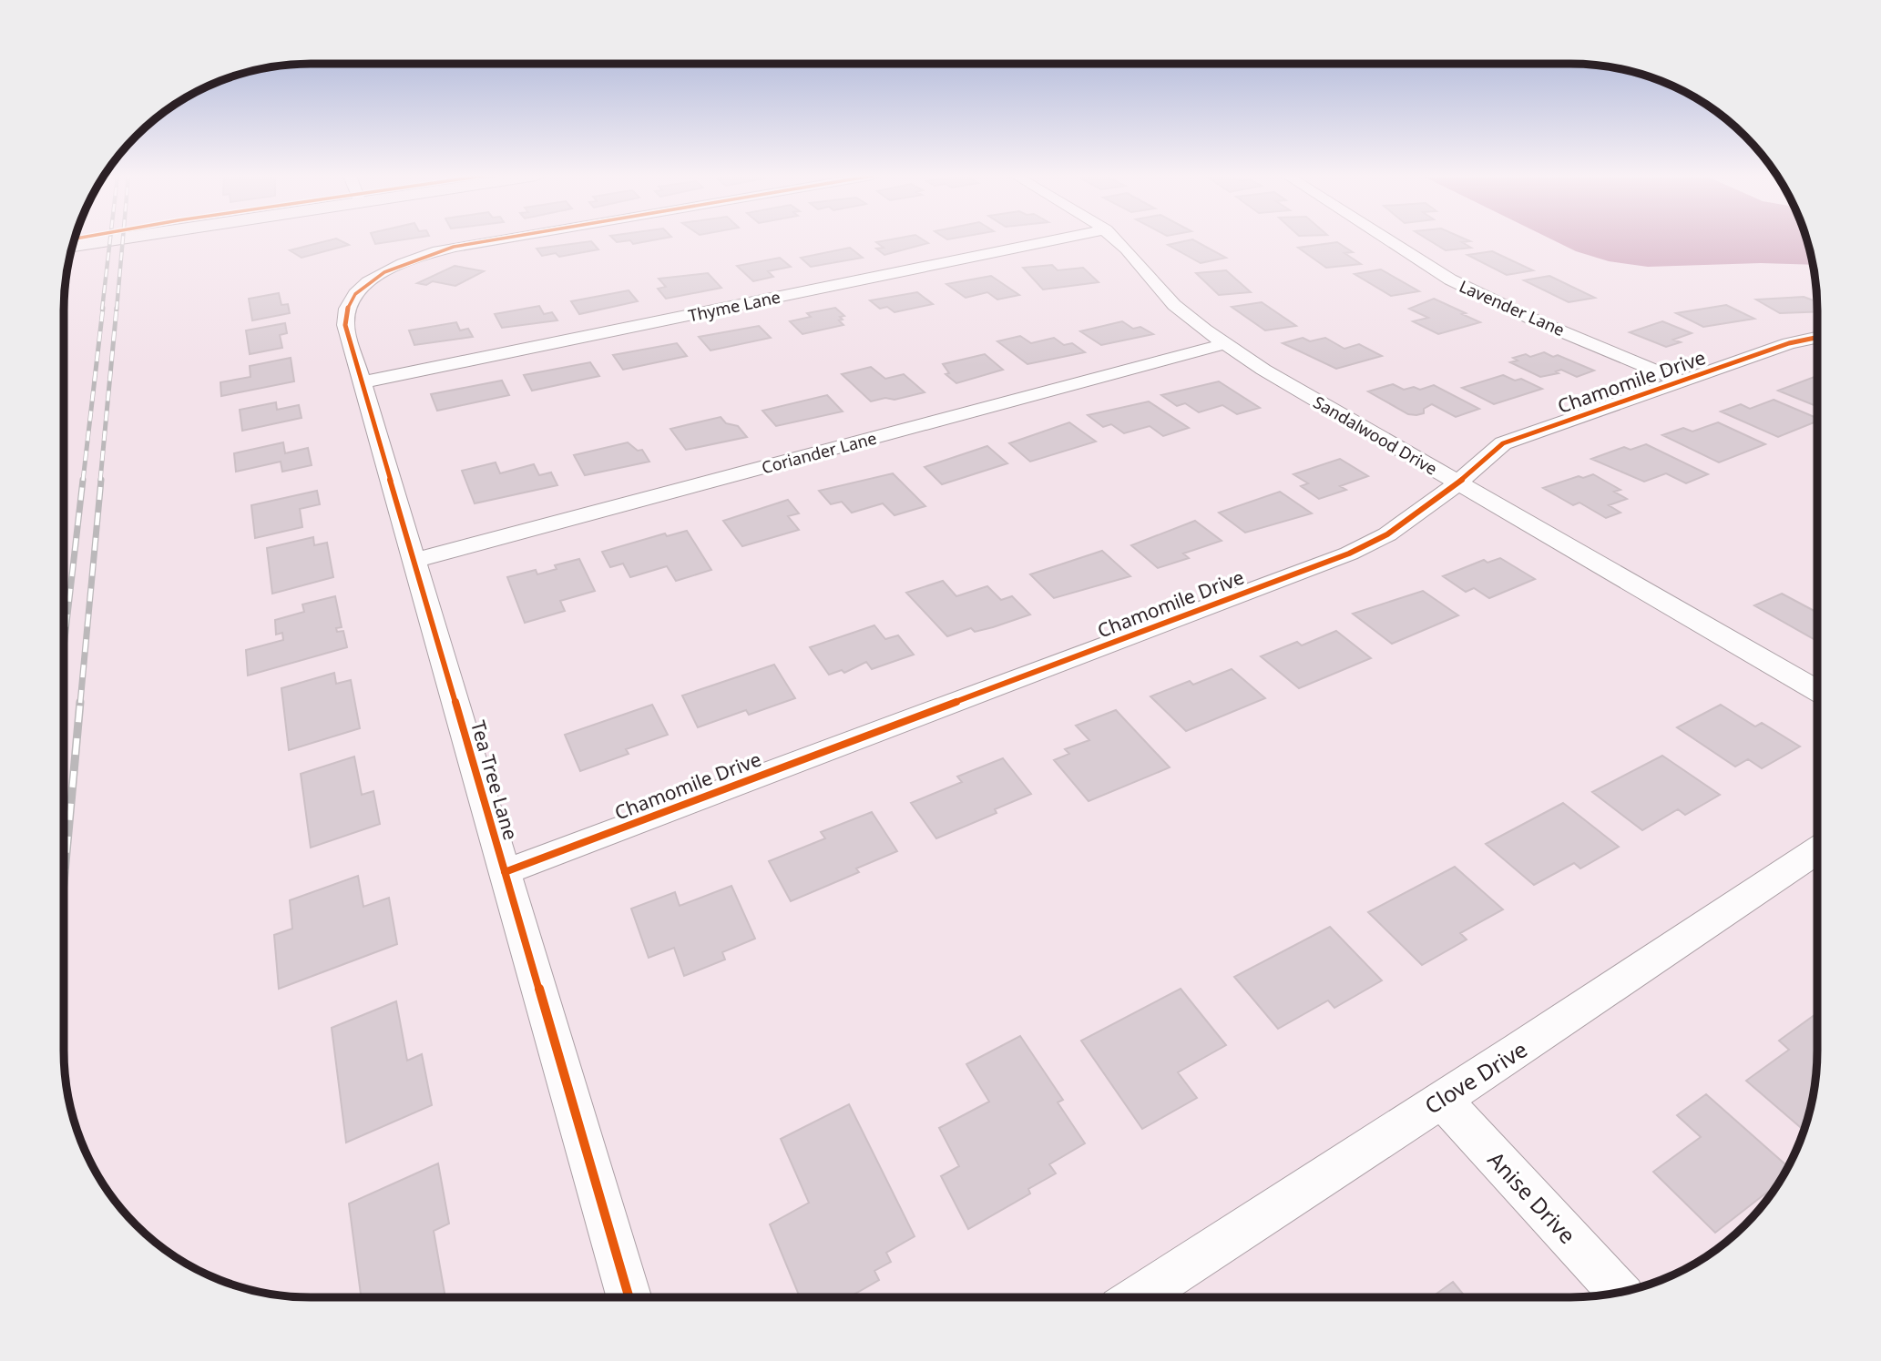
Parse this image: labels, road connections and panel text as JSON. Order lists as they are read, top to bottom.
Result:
{
  "streets": {
    "street": [
      "Thyme Lane",
      "Lavender Lane",
      "Chamomile Drive",
      "Sandalwood Drive",
      "Coriander Lane",
      "Tea Tree Lane",
      "Clove Drive",
      "Anise Drive"
    ]
  },
  "crossings": [
    ["Thyme Lane", "Tea Tree Lane"],
    ["Lavender Lane", "Chamomile Drive"],
    ["Chamomile Drive", "Sandalwood Drive"],
    ["Chamomile Drive", "Tea Tree Lane"],
    ["Sandalwood Drive", "Coriander Lane"],
    ["Coriander Lane", "Tea Tree Lane"],
    ["Clove Drive", "Anise Drive"]
  ]
}
